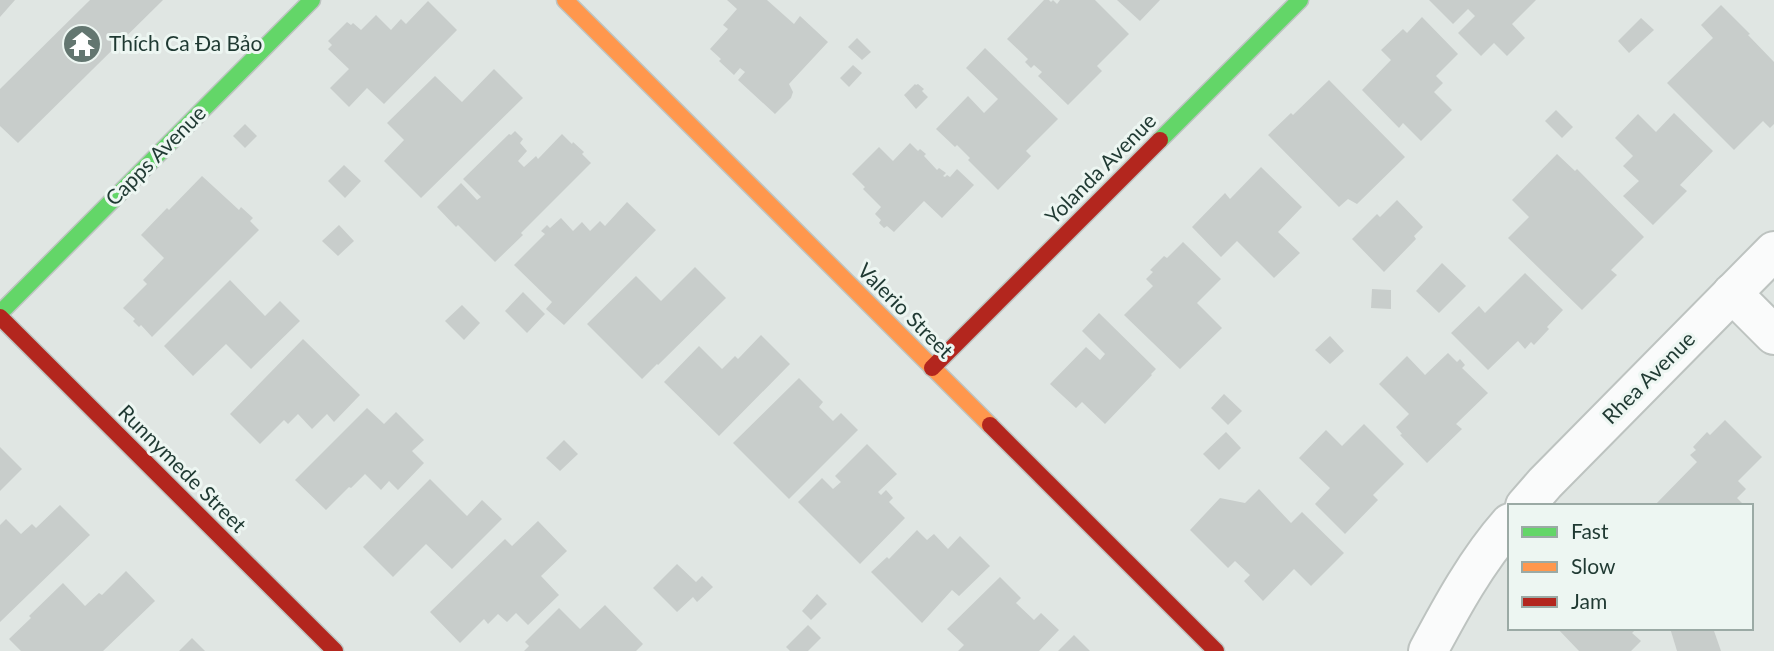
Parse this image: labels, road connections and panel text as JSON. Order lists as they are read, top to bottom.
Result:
{
  "streets": {
    "street": [
      "Capps Avenue",
      "Yolanda Avenue",
      "Valerio Street",
      "Rhea Avenue",
      "Runnymede Street"
    ]
  },
  "crossings": [
    ["Capps Avenue", "Runnymede Street"],
    ["Yolanda Avenue", "Valerio Street"]
  ],
  "places": {
    "temple": ["Thích Ca Đa Bảo"]
  },
  "legend": ["Fast", "Slow", "Jam"]
}
